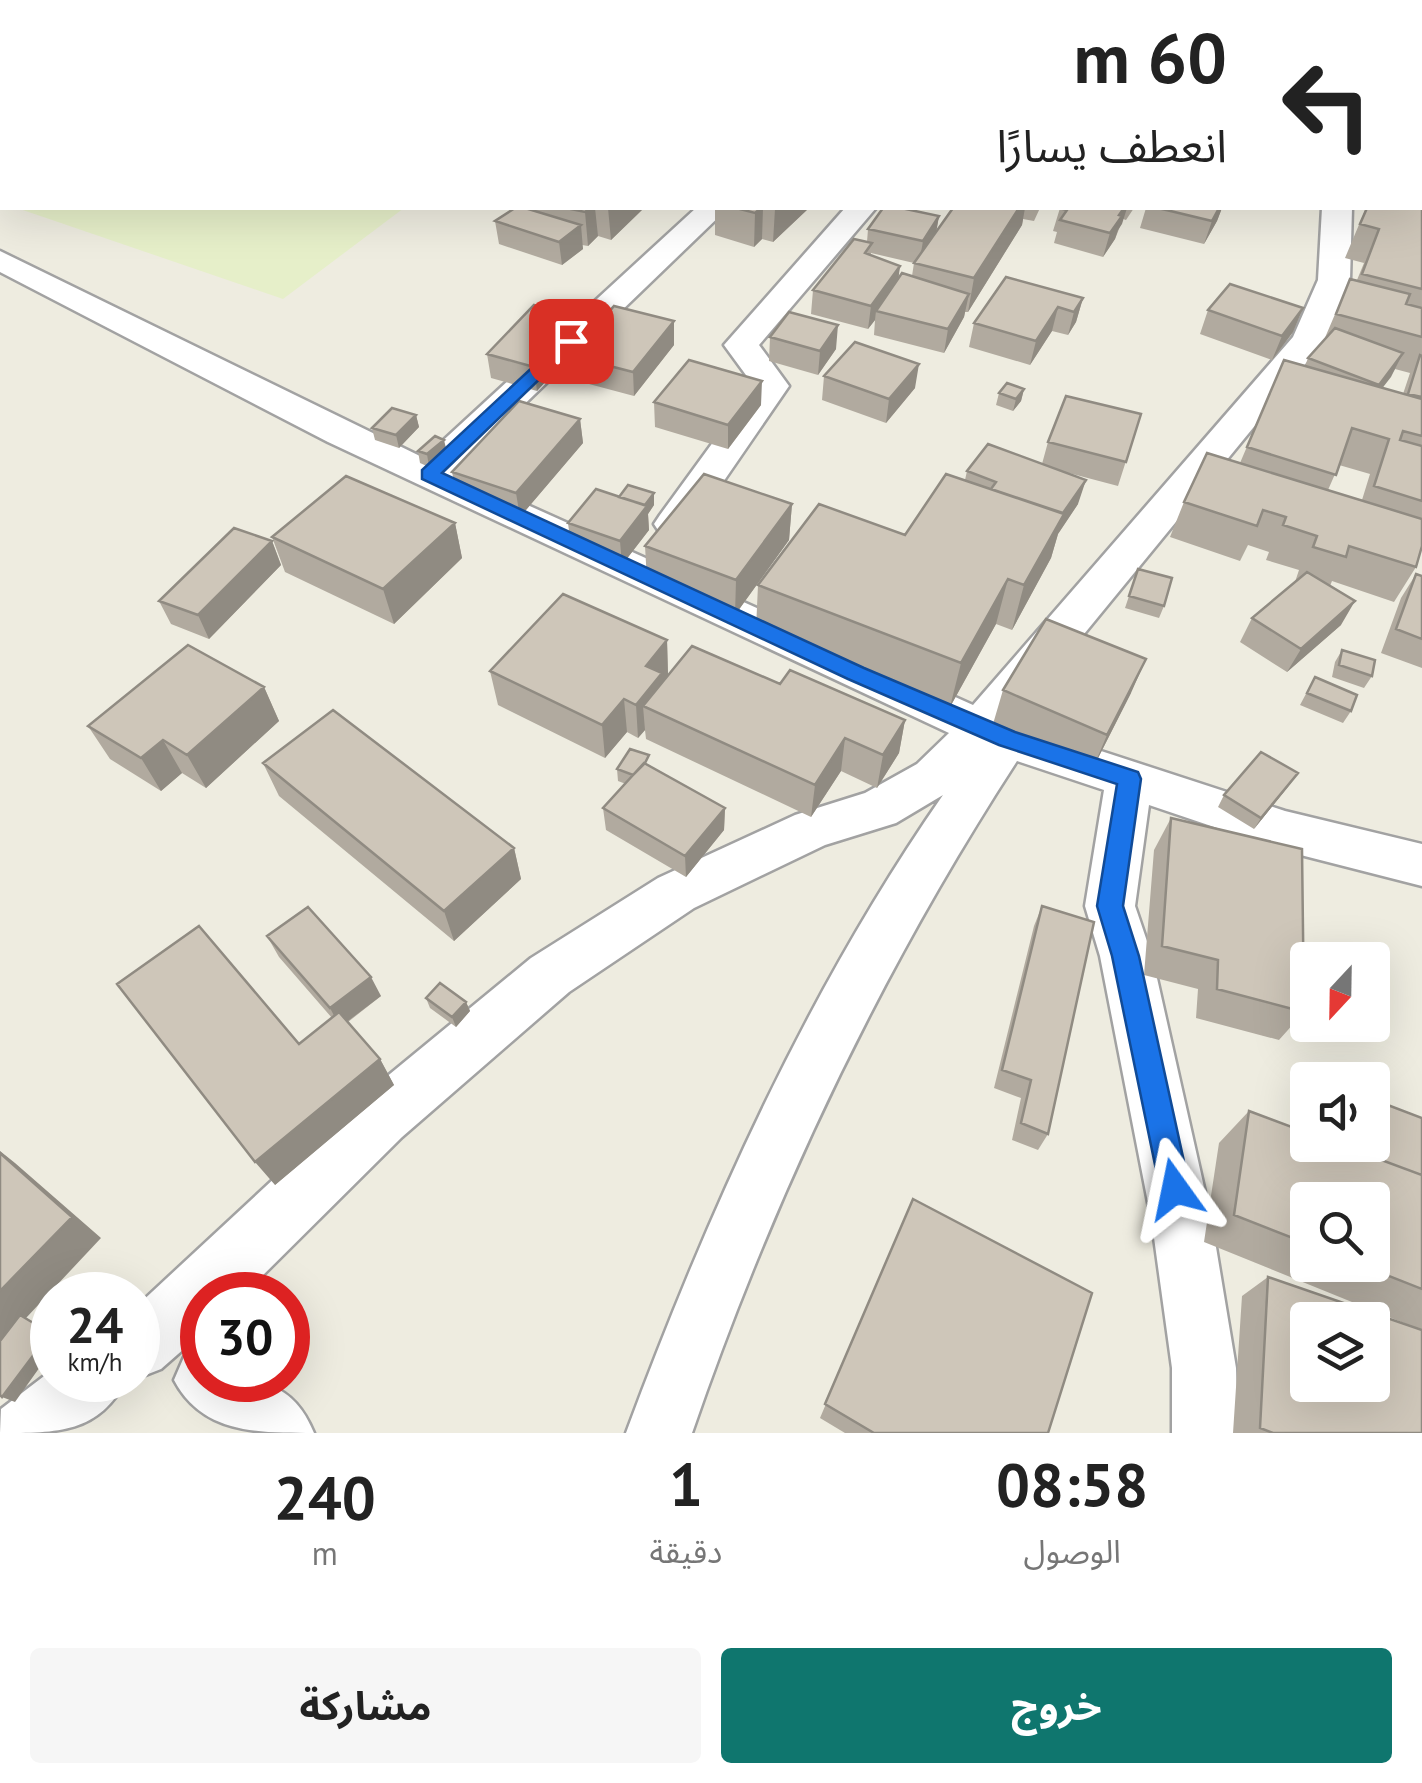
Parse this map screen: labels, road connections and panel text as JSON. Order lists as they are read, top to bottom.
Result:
{
  "north": "bottom",
  "page": {
    "turn": ["60 m", "انعطف يسارًا"],
    "speed": "24 km/h",
    "limit": "30",
    "eta": [
      "08:58",
      "الوصول",
      "1",
      "دقيقة",
      "240",
      "m"
    ],
    "buttons": ["خروج", "مشاركة"]
  }
}
